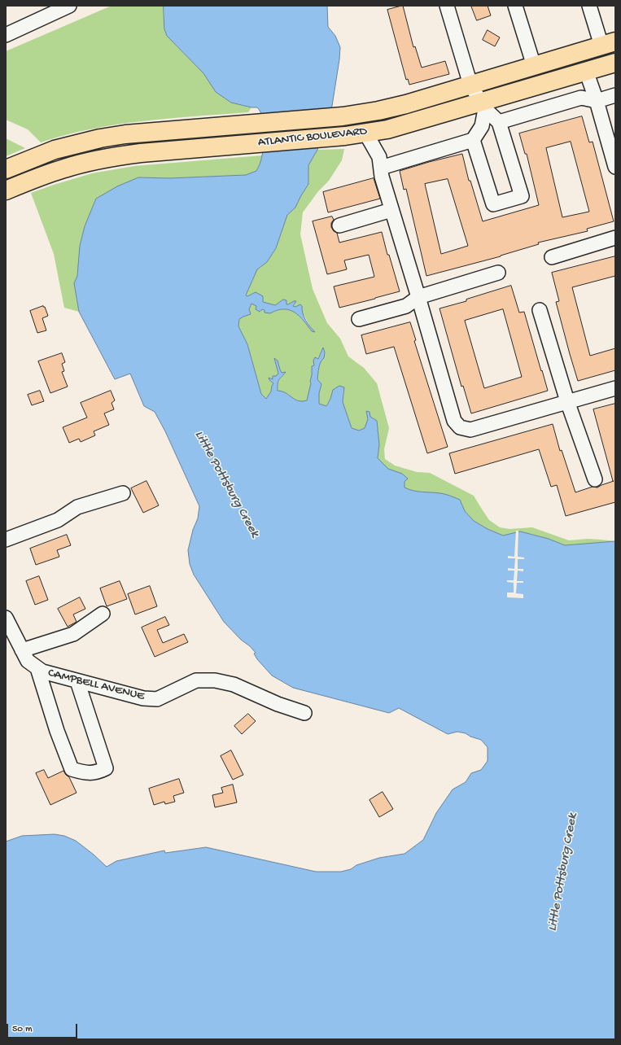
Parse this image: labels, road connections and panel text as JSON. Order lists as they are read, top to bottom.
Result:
{
  "streets": {
    "main road": ["ATLANTIC BOULEVARD"],
    "street": ["CAMPBELL AVENUE"]
  },
  "water": ["Little Pottsburg Creek"],
  "scale_bar": "50 m"
}
